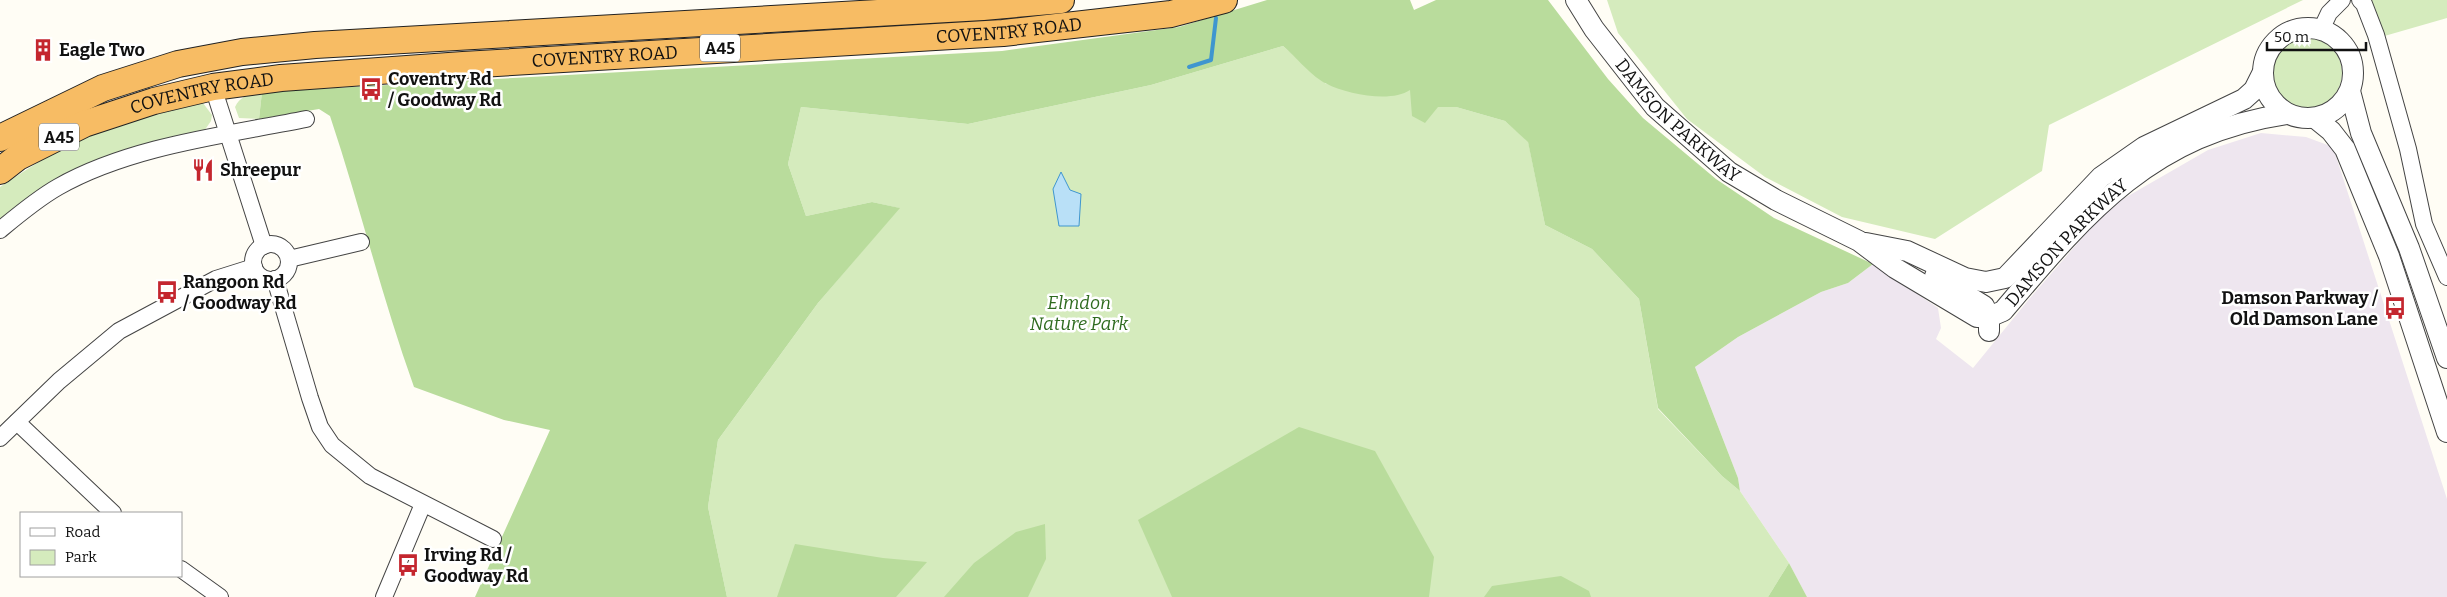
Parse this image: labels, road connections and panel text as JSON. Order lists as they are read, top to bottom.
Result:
{
  "streets": {
    "highway": ["COVENTRY ROAD", "A45"],
    "street": ["DAMSON PARKWAY"]
  },
  "parks": ["Elmdon Nature Park"],
  "places": {
    "building": ["Eagle Two"],
    "bus stop": [
      "Coventry Rd / Goodway Rd",
      "Rangoon Rd / Goodway Rd",
      "Damson Parkway / Old Damson Lane",
      "Irving Rd / Goodway Rd"
    ],
    "restaurant": ["Shreepur"]
  },
  "legend": ["Road", "Park"],
  "scale_bar": "50 m"
}
